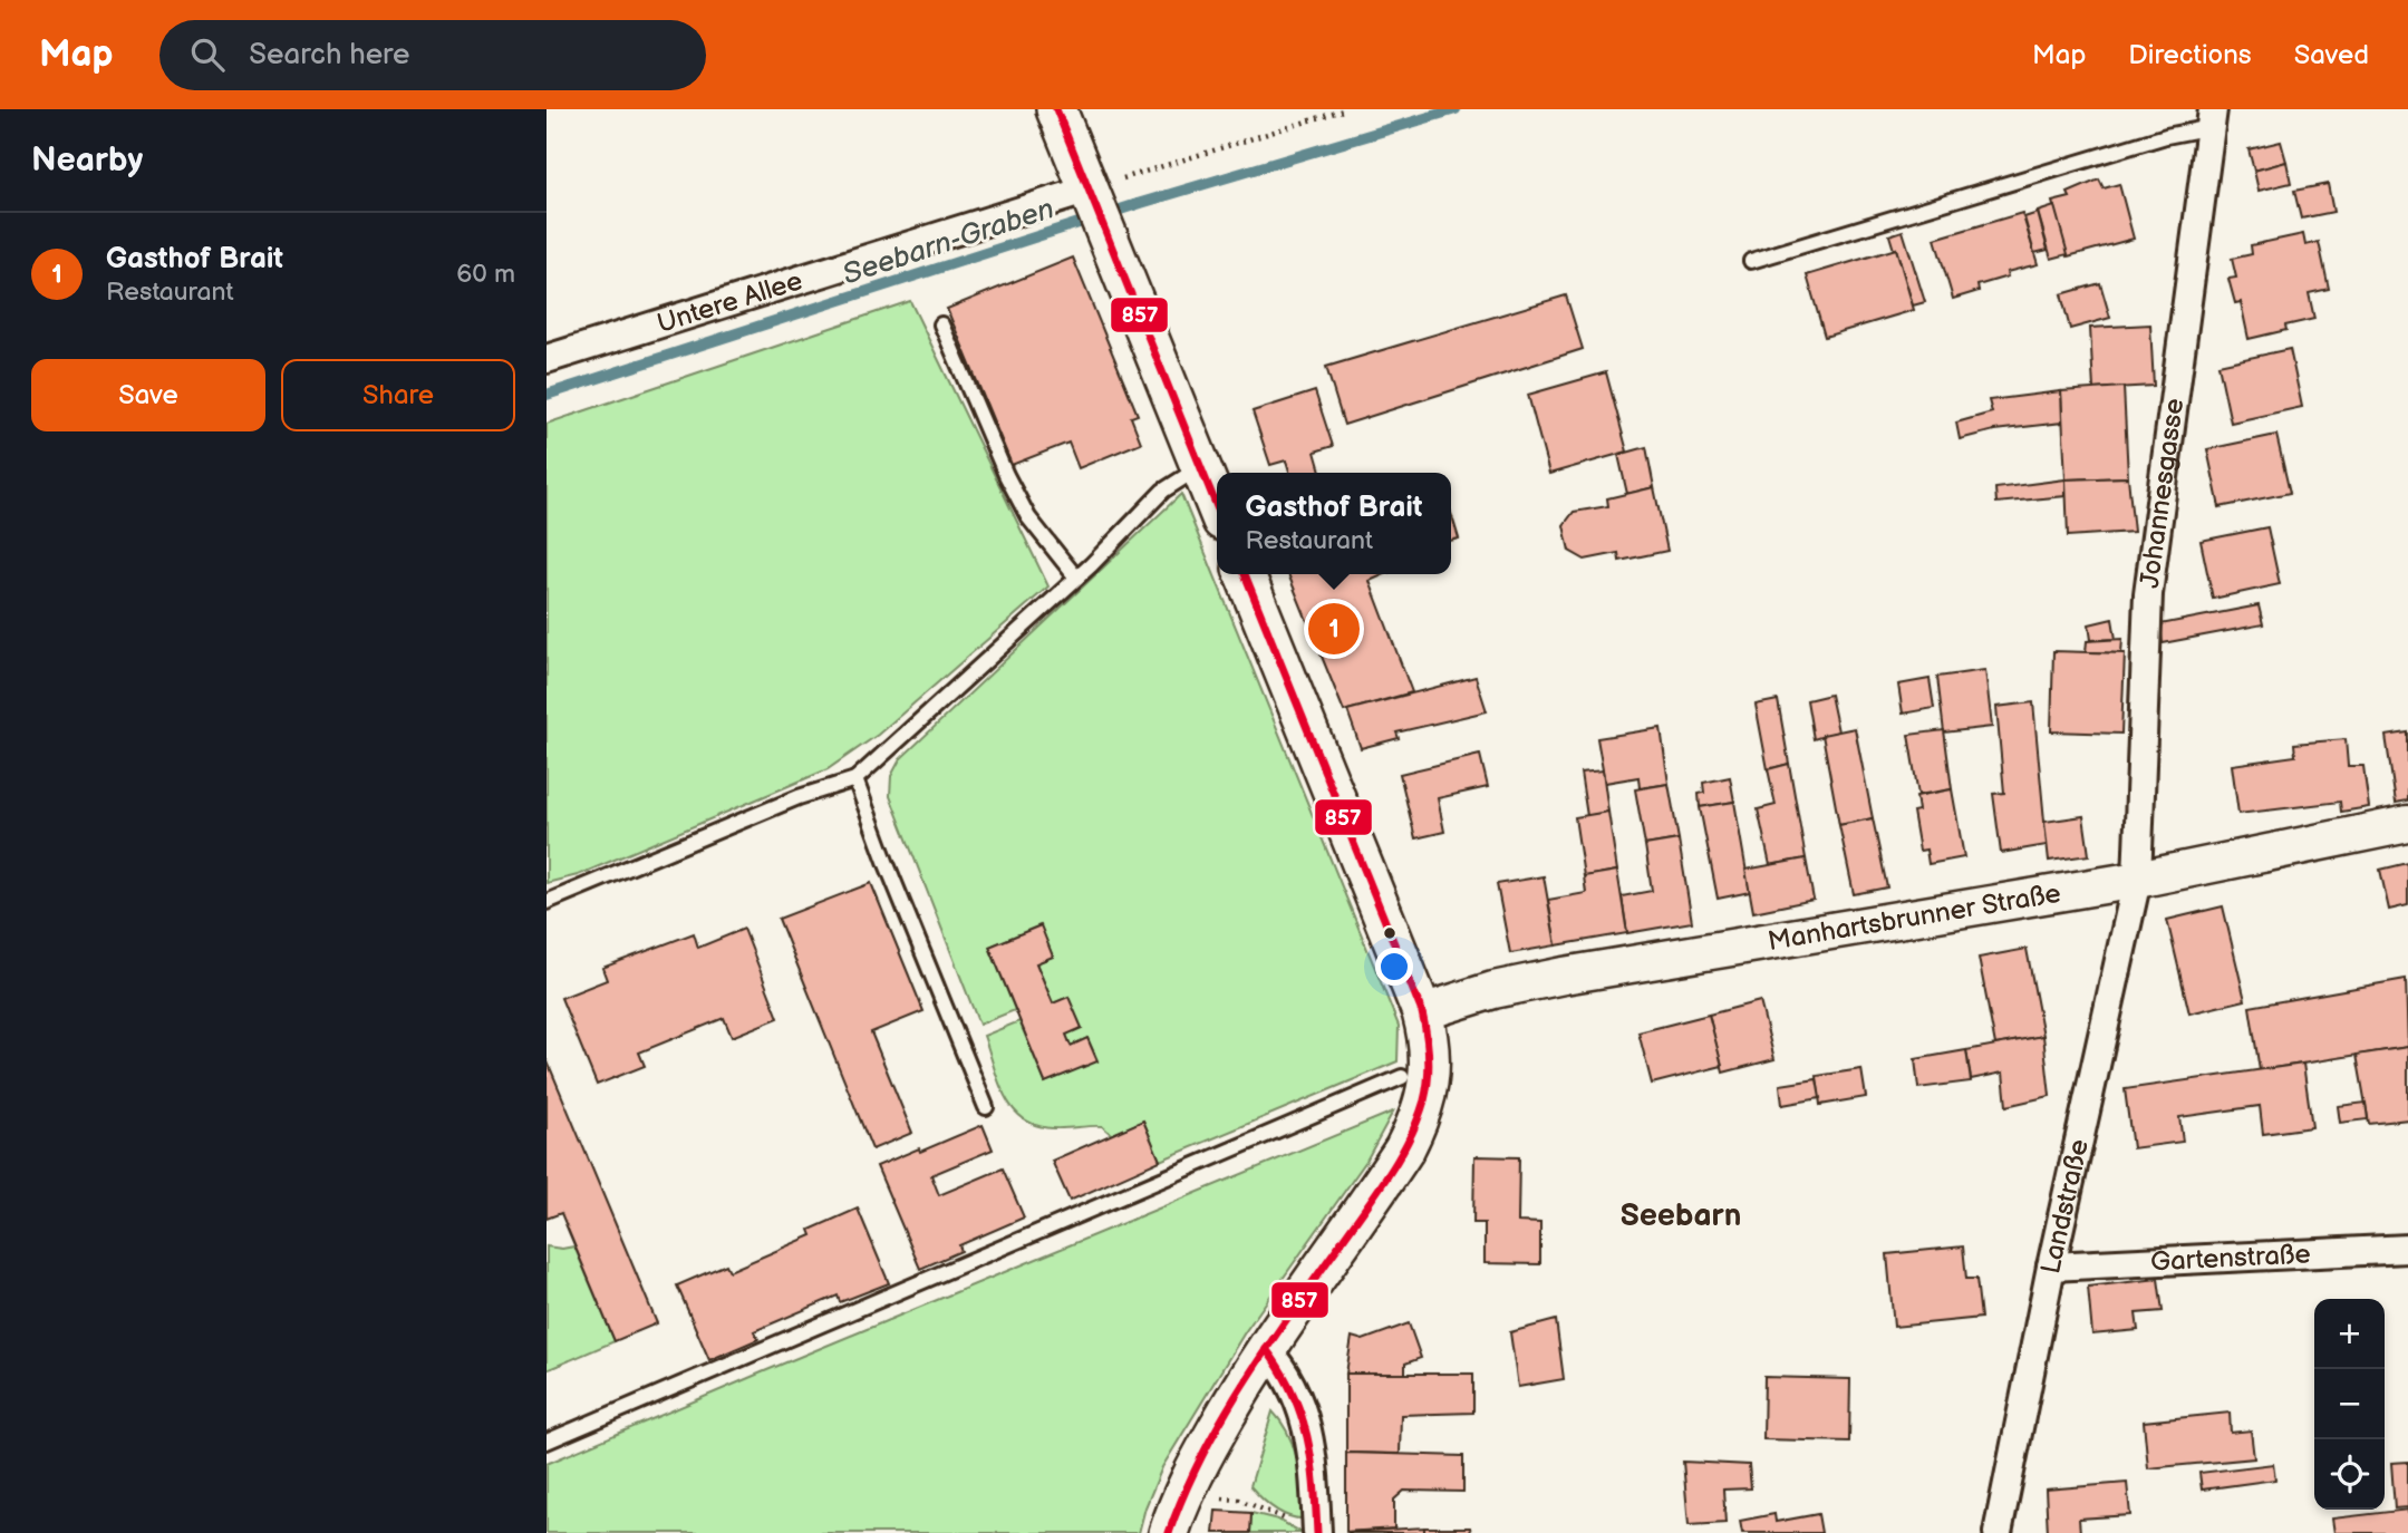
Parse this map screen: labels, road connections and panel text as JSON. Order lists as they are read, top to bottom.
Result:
{
  "streets": {
    "street": [
      "Untere Allee",
      "Johannesgasse",
      "Manhartsbrunner Straße",
      "Landstraße",
      "Gartenstraße"
    ]
  },
  "crossings": [
    ["Johannesgasse", "Manhartsbrunner Straße"],
    ["Johannesgasse", "Landstraße"],
    ["Manhartsbrunner Straße", "Landstraße"],
    ["Landstraße", "Gartenstraße"]
  ],
  "districts": ["Seebarn"],
  "water": ["Seebarn-Graben"],
  "lines": ["transit line 857"],
  "page": {
    "header": "Map",
    "search": "Search here",
    "nav": ["Map", "Directions", "Saved"],
    "heading": "Nearby",
    "list": [
      {
        "mark": "1",
        "name": "Gasthof Brait",
        "note": "Restaurant",
        "value": "60 m"
      }
    ],
    "buttons": ["Save", "Share"],
    "popup": ["Gasthof Brait", "Restaurant"],
    "pins": "1",
    "map_buttons": ["+", "−"]
  }
}
